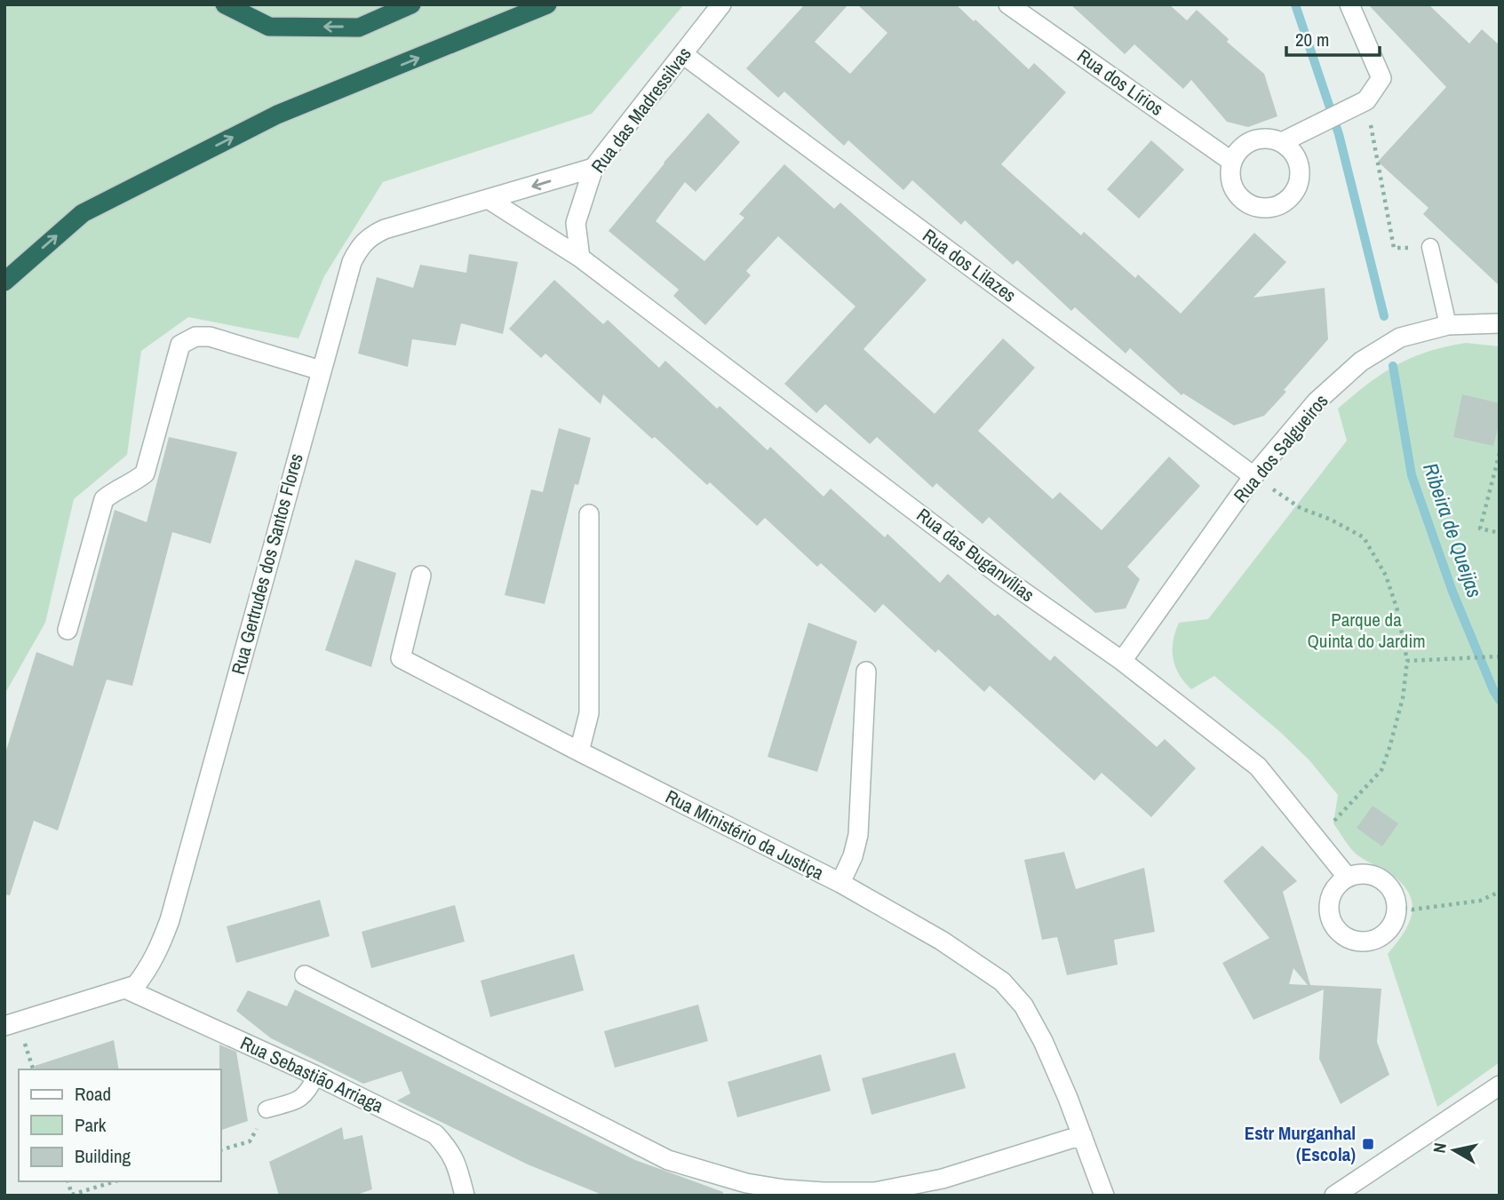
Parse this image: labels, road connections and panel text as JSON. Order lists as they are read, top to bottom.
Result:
{
  "streets": {
    "street": [
      "Rua dos Lírios",
      "Rua das Madressilvas",
      "Rua dos Lilazes",
      "Rua dos Salgueiros",
      "Rua das Buganvílias",
      "Rua Gertrudes dos Santos Flores",
      "Rua Ministério da Justiça",
      "Rua Sebastião Arriaga"
    ]
  },
  "crossings": [
    ["Rua das Madressilvas", "Rua dos Lilazes"],
    ["Rua das Madressilvas", "Rua das Buganvílias"],
    ["Rua das Madressilvas", "Rua Gertrudes dos Santos Flores"],
    ["Rua dos Lilazes", "Rua dos Salgueiros"],
    ["Rua dos Salgueiros", "Rua das Buganvílias"],
    ["Rua das Buganvílias", "Rua Gertrudes dos Santos Flores"],
    ["Rua Gertrudes dos Santos Flores", "Rua Sebastião Arriaga"]
  ],
  "water": ["Ribeira de Queijas"],
  "parks": ["Parque da Quinta do Jardim"],
  "places": {
    "transit": ["Estr Murganhal (Escola)"]
  },
  "legend": ["Road", "Park", "Building"],
  "scale_bar": "20 m",
  "north": "left"
}
